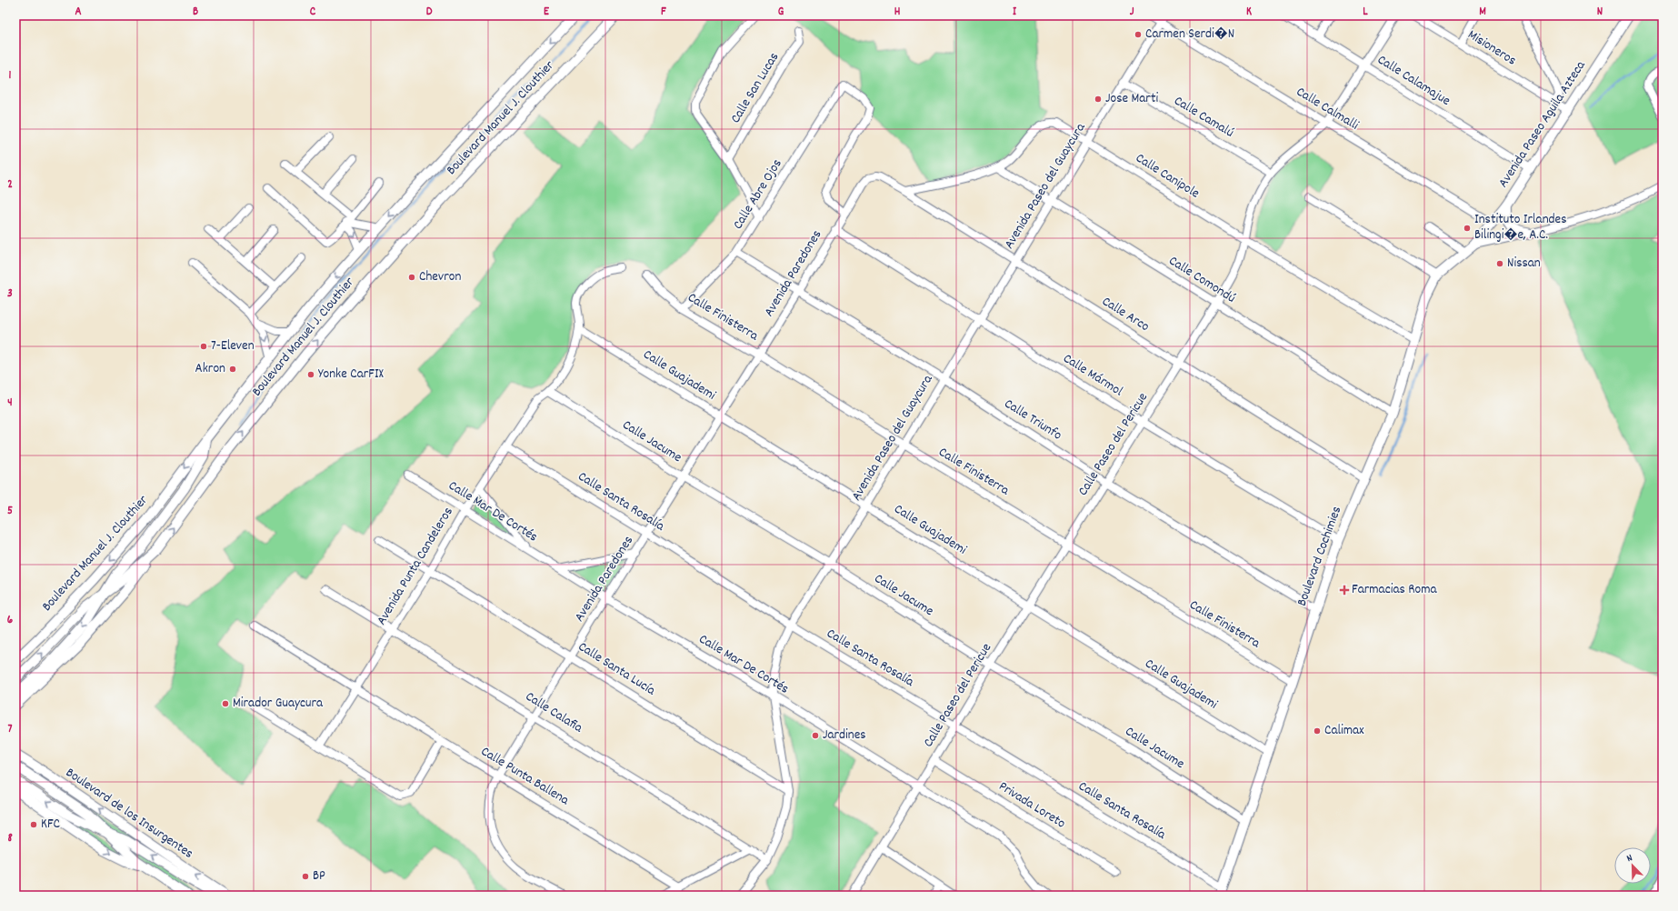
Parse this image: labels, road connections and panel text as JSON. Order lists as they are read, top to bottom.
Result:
{
  "streets": {
    "main road": [
      "Boulevard Manuel J. Clouthier",
      "Avenida Paseo Aguila Azteca",
      "Boulevard Cochimies",
      "Boulevard de los Insurgentes"
    ],
    "street": [
      "Misioneros",
      "Calle Calamajue",
      "Calle San Lucas",
      "Calle Calmalli",
      "Calle Camalú",
      "Calle Canipole",
      "Avenida Paseo del Guaycura",
      "Calle Abre Ojos",
      "Avenida Paredones",
      "Calle Comondú",
      "Calle Arco",
      "Calle Finisterra",
      "Calle Guajademi",
      "Calle Mármol",
      "Calle Triunfo",
      "Calle Jacume",
      "Calle Paseo del Pericue",
      "Calle Santa Rosalía",
      "Calle Mar De Cortés",
      "Avenida Punta Candeleros",
      "Calle Santa Lucía",
      "Calle Calafia",
      "Calle Punta Ballena",
      "Privada Loreto"
    ]
  },
  "crossings": [
    ["Misioneros", "Avenida Paseo Aguila Azteca"],
    ["Calle Calamajue", "Avenida Paseo Aguila Azteca"],
    ["Calle Calamajue", "Calle Paseo del Pericue"],
    ["Calle Calmalli", "Avenida Paseo Aguila Azteca"],
    ["Calle Calmalli", "Avenida Paseo del Guaycura"],
    ["Calle Calmalli", "Calle Paseo del Pericue"],
    ["Calle Camalú", "Avenida Paseo del Guaycura"],
    ["Calle Camalú", "Calle Paseo del Pericue"],
    ["Avenida Paseo Aguila Azteca", "Boulevard Cochimies"],
    ["Calle Canipole", "Avenida Paseo del Guaycura"],
    ["Calle Canipole", "Calle Comondú"],
    ["Calle Canipole", "Calle Arco"],
    ["Calle Canipole", "Calle Paseo del Pericue"],
    ["Calle Canipole", "Boulevard Cochimies"],
    ["Avenida Paseo del Guaycura", "Calle Comondú"],
    ["Avenida Paseo del Guaycura", "Calle Arco"],
    ["Avenida Paseo del Guaycura", "Calle Finisterra"],
    ["Avenida Paseo del Guaycura", "Calle Guajademi"],
    ["Avenida Paseo del Guaycura", "Calle Mármol"],
    ["Avenida Paseo del Guaycura", "Calle Triunfo"],
    ["Avenida Paseo del Guaycura", "Calle Jacume"],
    ["Avenida Paseo del Guaycura", "Calle Santa Rosalía"],
    ["Avenida Paseo del Guaycura", "Calle Mar De Cortés"],
    ["Avenida Paseo del Guaycura", "Calle Santa Lucía"],
    ["Avenida Paseo del Guaycura", "Calle Calafia"],
    ["Calle Abre Ojos", "Avenida Paredones"],
    ["Calle Abre Ojos", "Calle Finisterra"],
    ["Calle Abre Ojos", "Calle Triunfo"],
    ["Avenida Paredones", "Calle Arco"],
    ["Avenida Paredones", "Calle Finisterra"],
    ["Avenida Paredones", "Calle Guajademi"],
    ["Avenida Paredones", "Calle Mármol"],
    ["Avenida Paredones", "Calle Triunfo"],
    ["Avenida Paredones", "Calle Jacume"],
    ["Avenida Paredones", "Calle Santa Rosalía"],
    ["Avenida Paredones", "Calle Mar De Cortés"],
    ["Avenida Paredones", "Calle Santa Lucía"],
    ["Avenida Paredones", "Calle Calafia"],
    ["Avenida Paredones", "Calle Punta Ballena"],
    ["Calle Comondú", "Calle Paseo del Pericue"],
    ["Calle Comondú", "Boulevard Cochimies"],
    ["Calle Arco", "Calle Paseo del Pericue"],
    ["Calle Arco", "Boulevard Cochimies"],
    ["Calle Finisterra", "Calle Paseo del Pericue"],
    ["Calle Finisterra", "Boulevard Cochimies"],
    ["Calle Guajademi", "Calle Paseo del Pericue"],
    ["Calle Guajademi", "Boulevard Cochimies"],
    ["Calle Guajademi", "Avenida Punta Candeleros"],
    ["Calle Mármol", "Calle Paseo del Pericue"],
    ["Calle Mármol", "Boulevard Cochimies"],
    ["Calle Triunfo", "Calle Paseo del Pericue"],
    ["Calle Triunfo", "Boulevard Cochimies"],
    ["Calle Jacume", "Calle Paseo del Pericue"],
    ["Calle Jacume", "Boulevard Cochimies"],
    ["Calle Jacume", "Avenida Punta Candeleros"],
    ["Calle Paseo del Pericue", "Calle Santa Rosalía"],
    ["Calle Paseo del Pericue", "Calle Mar De Cortés"],
    ["Calle Paseo del Pericue", "Privada Loreto"],
    ["Calle Santa Rosalía", "Boulevard Cochimies"],
    ["Calle Santa Rosalía", "Avenida Punta Candeleros"],
    ["Calle Mar De Cortés", "Avenida Punta Candeleros"],
    ["Avenida Punta Candeleros", "Calle Santa Lucía"],
    ["Avenida Punta Candeleros", "Calle Calafia"],
    ["Avenida Punta Candeleros", "Calle Punta Ballena"]
  ],
  "places": {
    "other": [
      "Carmen Serdi�N",
      "Jose Marti",
      "Instituto Irlandes Bilingi�e, A.C.",
      "Nissan",
      "Chevron",
      "7-Eleven",
      "Akron",
      "Yonke CarFIX",
      "Mirador Guaycura",
      "Calimax",
      "Jardines",
      "KFC",
      "BP"
    ],
    "health": ["Farmacias Roma"]
  },
  "north": "top left",
  "grid": {
    "columns": [
      "A",
      "B",
      "C",
      "D",
      "E",
      "F",
      "G",
      "H",
      "I",
      "J",
      "K",
      "L",
      "M",
      "N"
    ],
    "rows": [
      "1",
      "2",
      "3",
      "4",
      "5",
      "6",
      "7",
      "8"
    ]
  }
}
